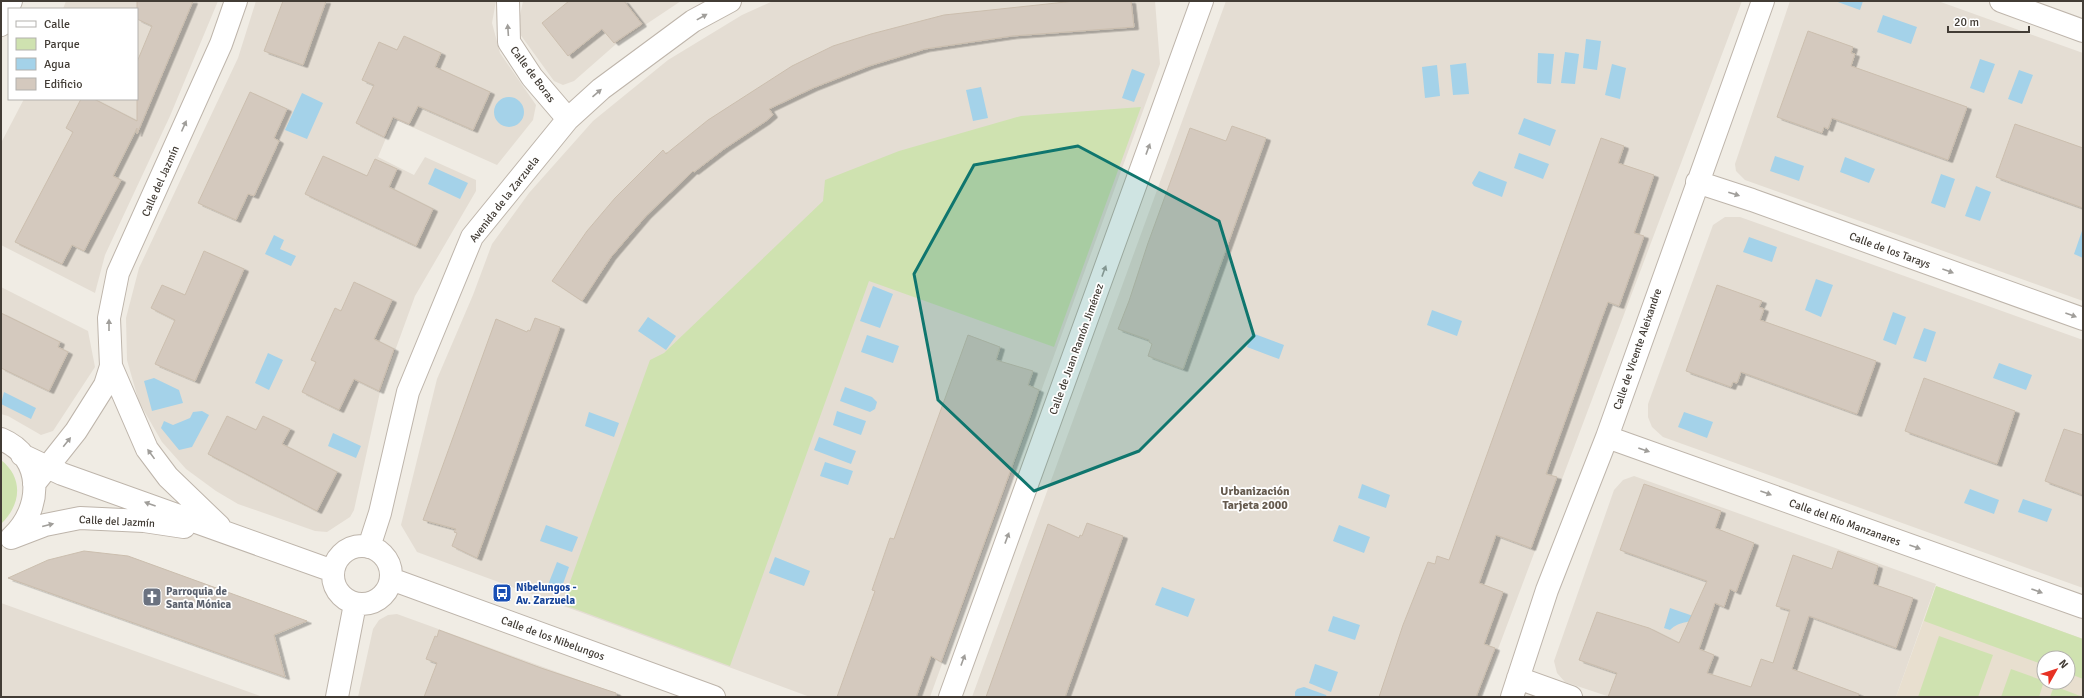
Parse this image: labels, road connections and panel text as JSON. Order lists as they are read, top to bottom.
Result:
{
  "streets": {
    "street": [
      "Calle de Boras",
      "Calle del Jazmín",
      "Avenida de la Zarzuela",
      "Calle de los Tarays",
      "Calle de Juan Ramón Jiménez",
      "Calle de Vicente Aleixandre",
      "Calle del Río Manzanares",
      "Calle de los Nibelungos"
    ]
  },
  "crossings": [
    ["Calle de Boras", "Avenida de la Zarzuela"],
    ["Calle del Jazmín", "Avenida de la Zarzuela"],
    ["Calle del Jazmín", "Calle de los Nibelungos"],
    ["Avenida de la Zarzuela", "Calle de los Nibelungos"],
    ["Calle de los Tarays", "Calle de Vicente Aleixandre"],
    ["Calle de Vicente Aleixandre", "Calle del Río Manzanares"]
  ],
  "one_way": [
    "Calle de Boras",
    "Calle de los Tarays",
    "Calle de Juan Ramón Jiménez",
    "Calle del Río Manzanares"
  ],
  "districts": ["Urbanización Tarjeta 2000"],
  "places": {
    "bus stop": ["Nibelungos - Av. Zarzuela"],
    "church": ["Parroquia de Santa Mónica"]
  },
  "legend": [
    "Calle",
    "Parque",
    "Agua",
    "Edificio"
  ],
  "scale_bar": "20 m",
  "north": "top right"
}
